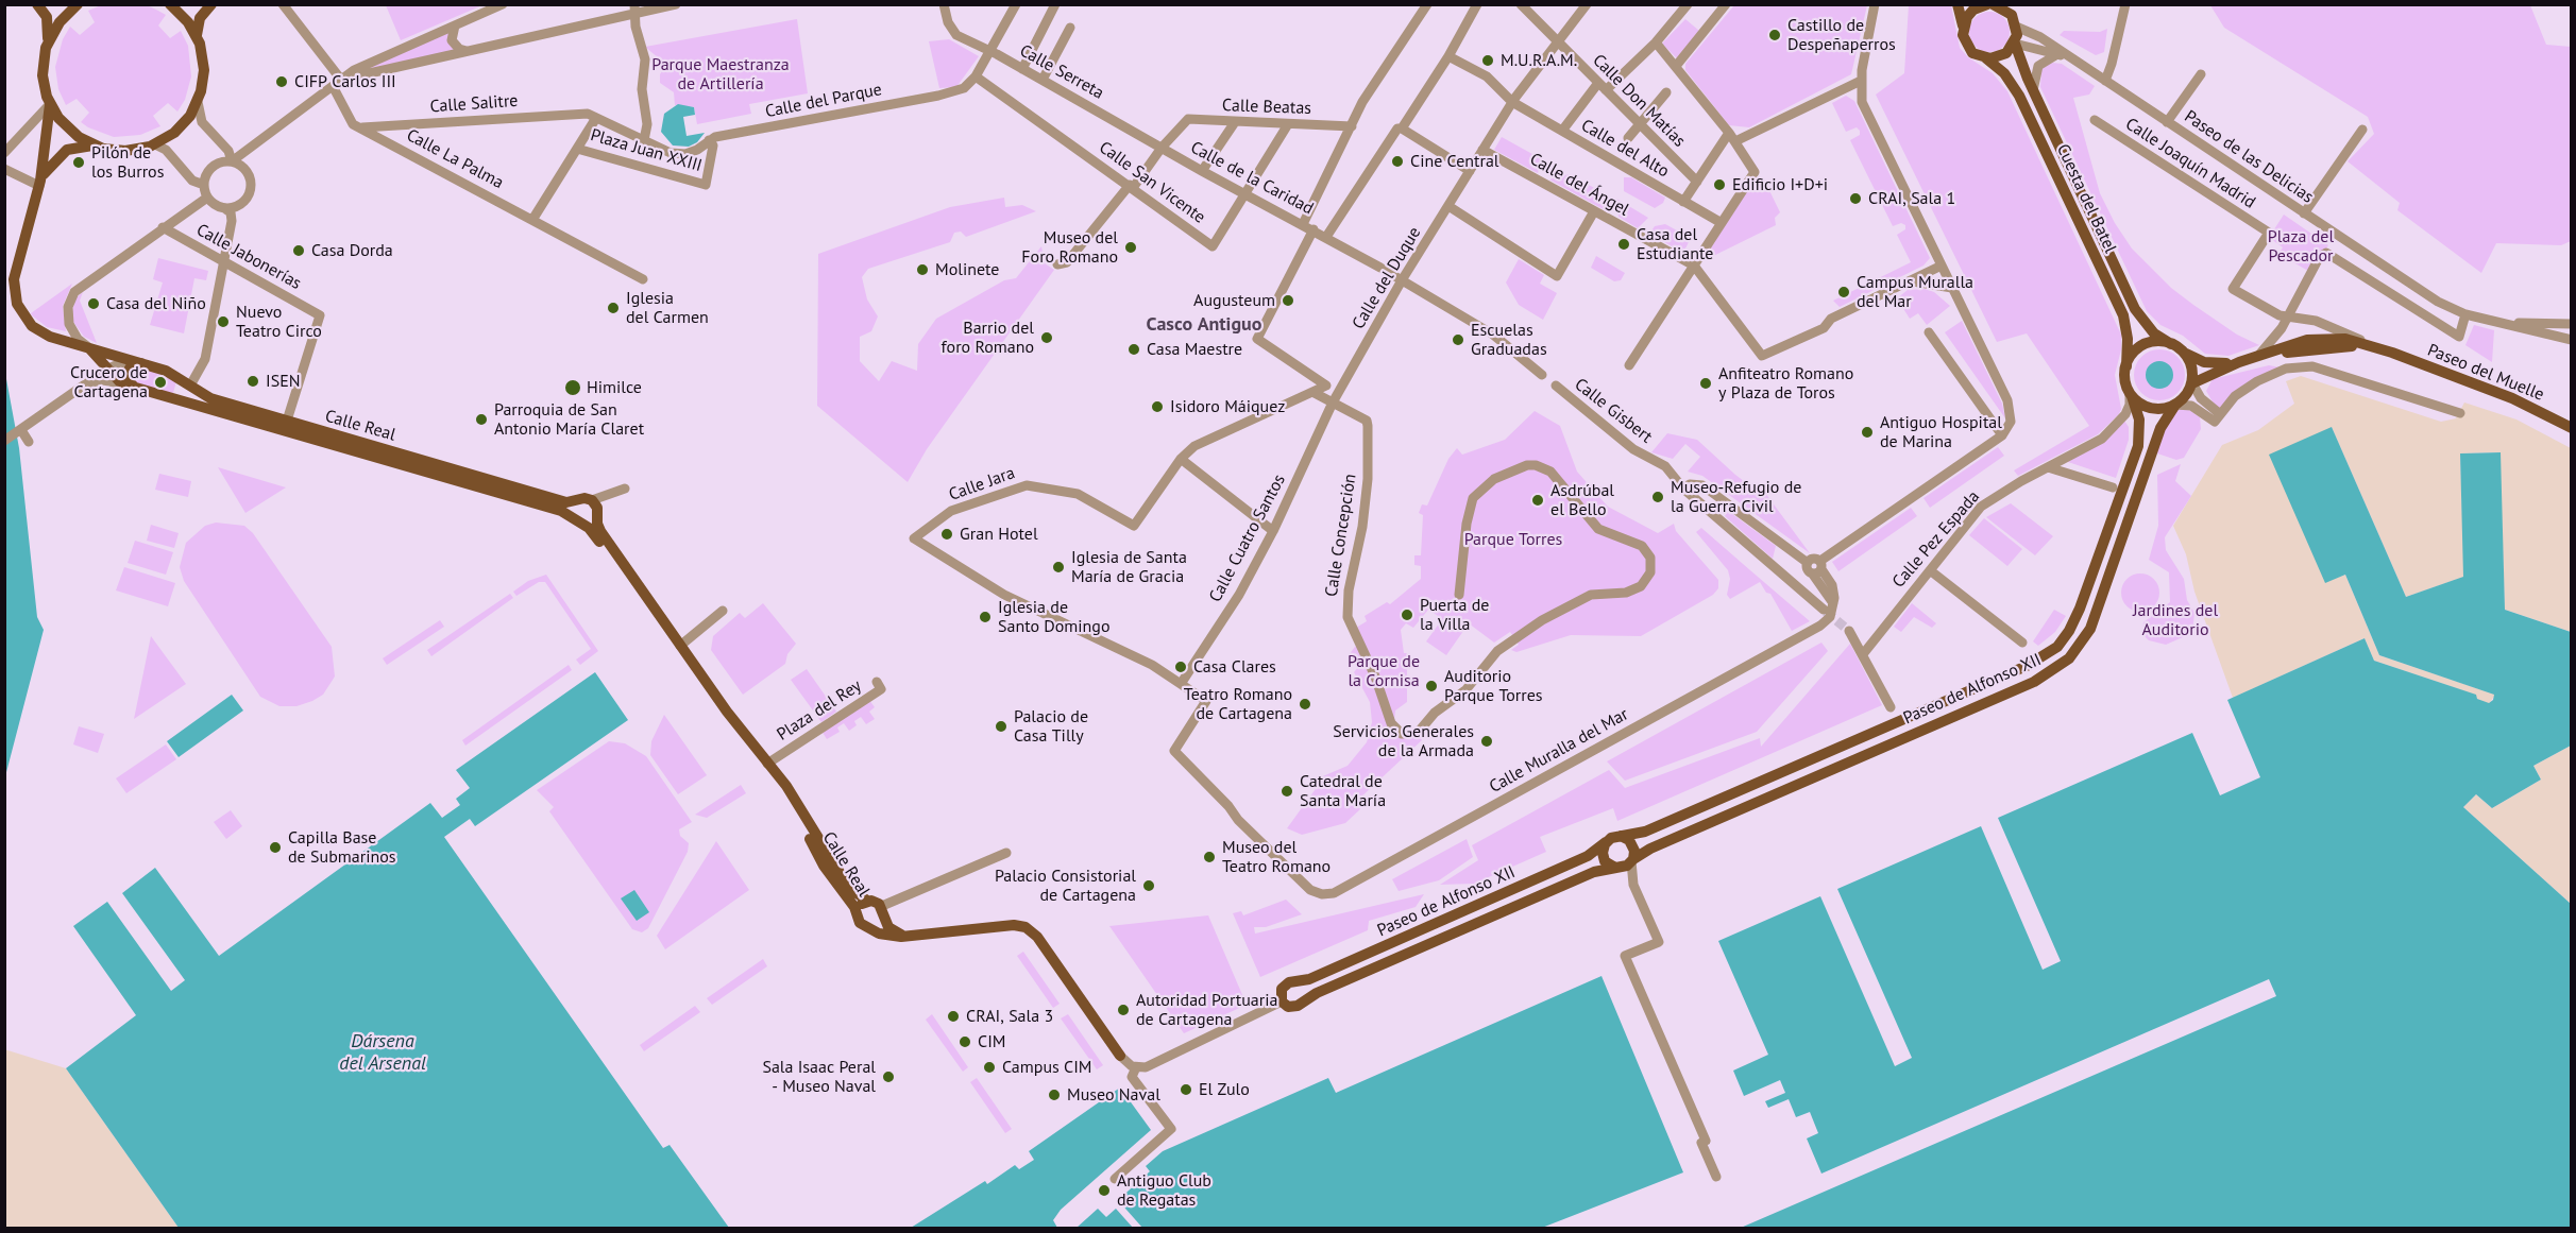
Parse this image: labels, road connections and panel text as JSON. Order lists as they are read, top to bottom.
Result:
{
  "streets": {
    "main road": [
      "Cuesta del Batel",
      "Paseo del Muelle",
      "Calle Real",
      "Paseo de Alfonso XII"
    ],
    "street": [
      "Calle Serreta",
      "Calle del Parque",
      "Calle Don Matías",
      "Calle Salitre",
      "Calle Beatas",
      "Calle del Alto",
      "Plaza Juan XXIII",
      "Paseo de las Delicias",
      "Calle La Palma",
      "Calle Joaquín Madrid",
      "Calle de la Caridad",
      "Calle San Vicente",
      "Calle del Ángel",
      "Calle Jabonerías",
      "Calle del Duque",
      "Calle Gisbert",
      "Calle Jara",
      "Calle Concepción",
      "Calle Cuatro Santos",
      "Calle Pez Espada",
      "Plaza del Rey",
      "Calle Muralla del Mar"
    ]
  },
  "crossings": [
    ["Calle Serreta", "Calle Beatas"],
    ["Calle Serreta", "Calle de la Caridad"],
    ["Calle del Parque", "Plaza Juan XXIII"],
    ["Calle del Parque", "Calle San Vicente"],
    ["Calle Don Matías", "Calle del Duque"],
    ["Calle Salitre", "Plaza Juan XXIII"],
    ["Calle Salitre", "Calle La Palma"],
    ["Calle Beatas", "Calle de la Caridad"],
    ["Calle del Alto", "Calle del Duque"],
    ["Paseo de las Delicias", "Cuesta del Batel"],
    ["Calle Joaquín Madrid", "Paseo del Muelle"],
    ["Calle de la Caridad", "Calle San Vicente"],
    ["Calle de la Caridad", "Calle del Duque"],
    ["Calle del Ángel", "Calle del Duque"],
    ["Cuesta del Batel", "Paseo del Muelle"],
    ["Cuesta del Batel", "Calle Pez Espada"],
    ["Cuesta del Batel", "Paseo de Alfonso XII"],
    ["Calle Jabonerías", "Calle Real"],
    ["Calle del Duque", "Calle Concepción"],
    ["Calle del Duque", "Calle Cuatro Santos"],
    ["Paseo del Muelle", "Calle Pez Espada"],
    ["Paseo del Muelle", "Paseo de Alfonso XII"],
    ["Calle Real", "Plaza del Rey"],
    ["Calle Jara", "Calle Cuatro Santos"],
    ["Calle Jara", "Calle Muralla del Mar"],
    ["Calle Concepción", "Calle Cuatro Santos"],
    ["Calle Cuatro Santos", "Calle Muralla del Mar"],
    ["Calle Pez Espada", "Paseo de Alfonso XII"]
  ],
  "districts": ["Casco Antiguo"],
  "water": ["Dársena del Arsenal"],
  "parks": [
    "Parque Maestranza de Artillería",
    "Plaza del Pescador",
    "Parque Torres",
    "Jardines del Auditorio",
    "Parque de la Cornisa"
  ],
  "places": [
    "Castillo de Despeñaperros",
    "M.U.R.A.M.",
    "CIFP Carlos III",
    "Cine Central",
    "Pilón de los Burros",
    "Edificio I+D+i",
    "CRAI, Sala 1",
    "Casa del Estudiante",
    "Museo del Foro Romano",
    "Casa Dorda",
    "Molinete",
    "Campus Muralla del Mar",
    "Augusteum",
    "Casa del Niño",
    "Iglesia del Carmen",
    "Nuevo Teatro Circo",
    "Barrio del foro Romano",
    "Escuelas Graduadas",
    "Casa Maestre",
    "ISEN",
    "Crucero de Cartagena",
    "Anfiteatro Romano y Plaza de Toros",
    "Himilce",
    "Isidoro Máiquez",
    "Parroquia de San Antonio María Claret",
    "Antiguo Hospital de Marina",
    "Museo-Refugio de la Guerra Civil",
    "Asdrúbal el Bello",
    "Gran Hotel",
    "Iglesia de Santa María de Gracia",
    "Puerta de la Villa",
    "Iglesia de Santo Domingo",
    "Casa Clares",
    "Auditorio Parque Torres",
    "Teatro Romano de Cartagena",
    "Palacio de Casa Tilly",
    "Servicios Generales de la Armada",
    "Catedral de Santa María",
    "Capilla Base de Submarinos",
    "Museo del Teatro Romano",
    "Palacio Consistorial de Cartagena",
    "Autoridad Portuaria de Cartagena",
    "CRAI, Sala 3",
    "CIM",
    "Campus CIM",
    "Sala Isaac Peral - Museo Naval",
    "El Zulo",
    "Museo Naval",
    "Antiguo Club de Regatas"
  ]
}
